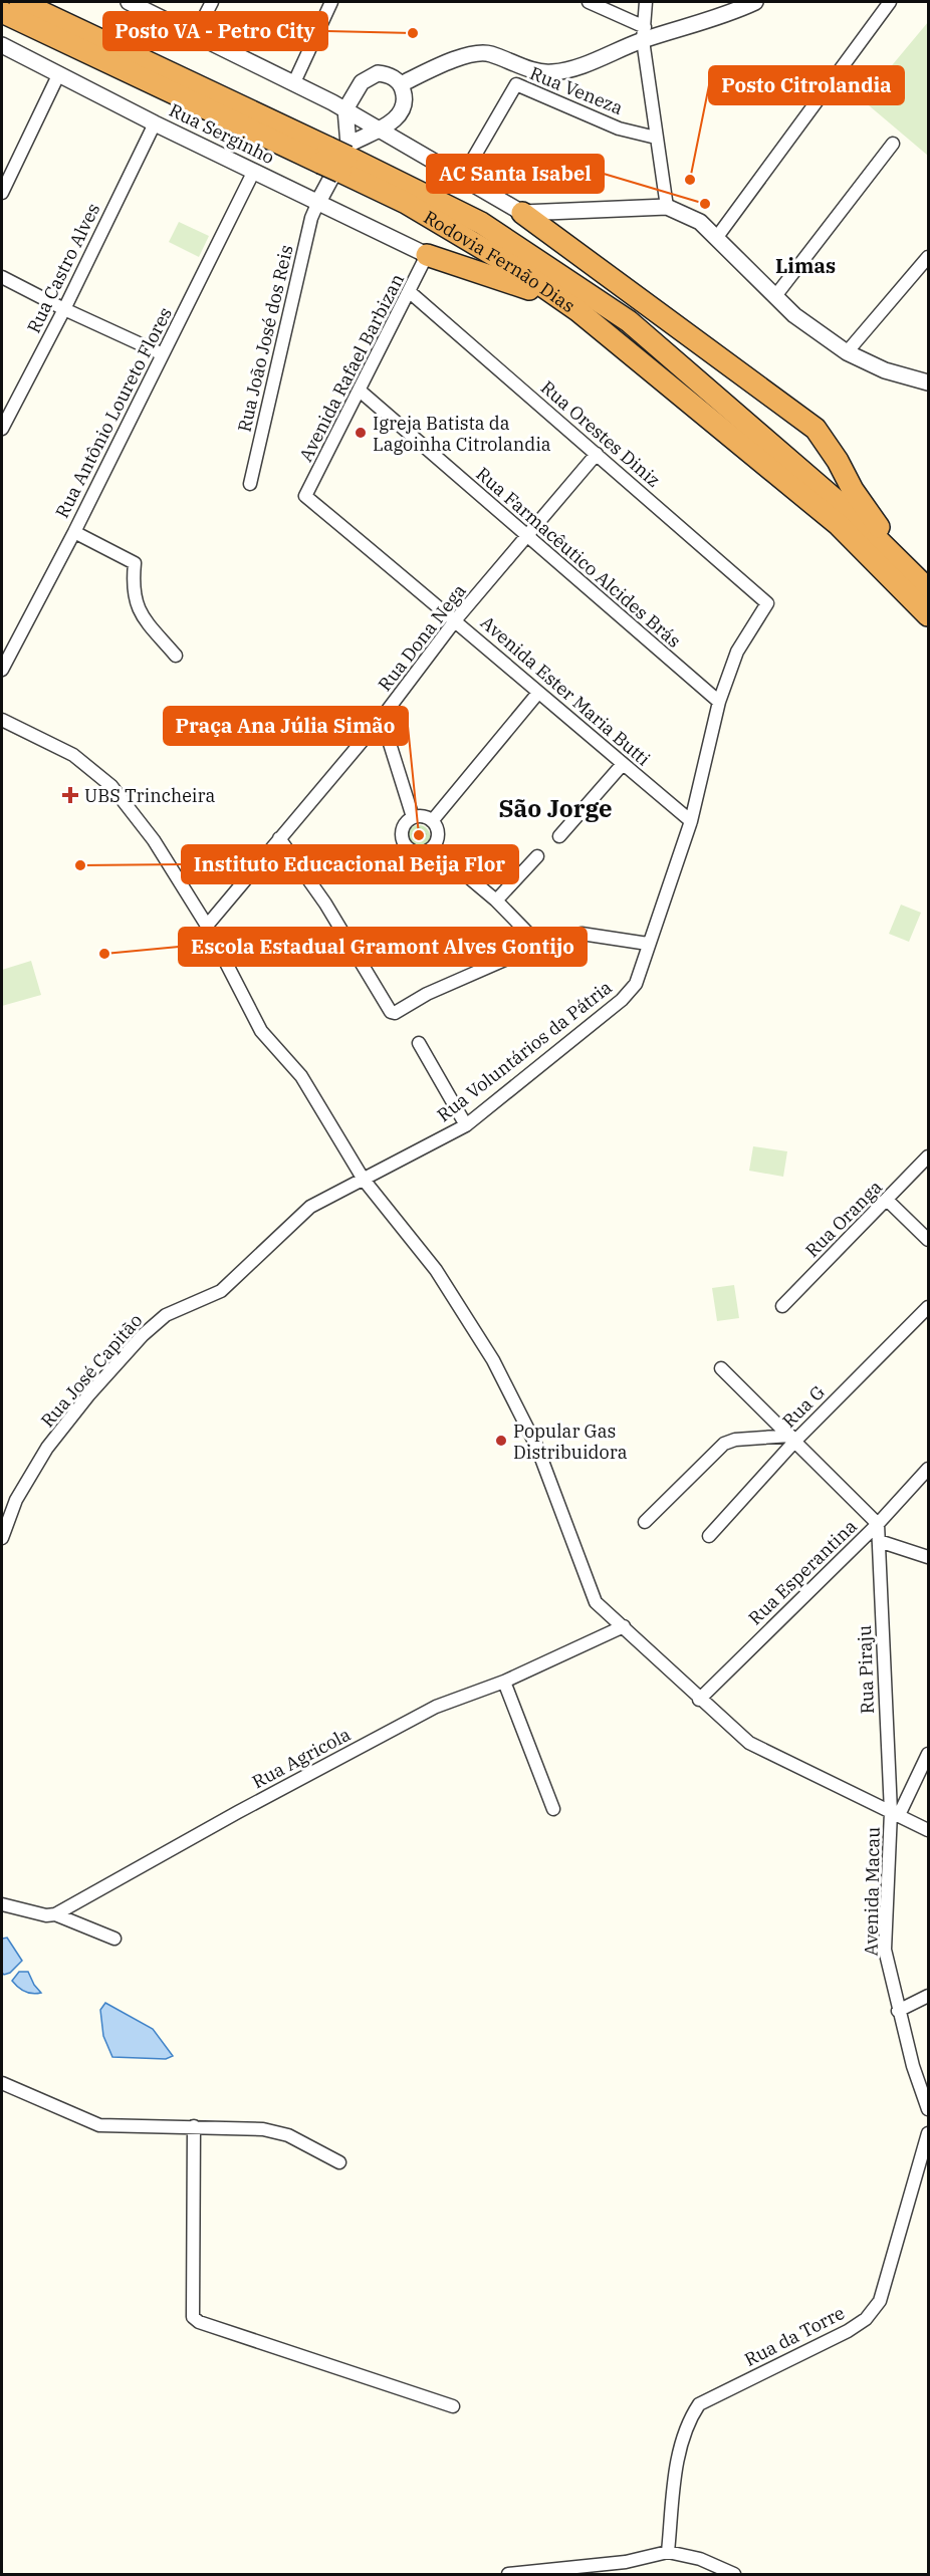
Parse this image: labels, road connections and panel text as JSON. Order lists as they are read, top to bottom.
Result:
{
  "streets": {
    "highway": ["Rodovia Fernão Dias"],
    "street": [
      "Rua Veneza",
      "Rua Serginho",
      "Rua Castro Alves",
      "Rua João José dos Reis",
      "Avenida Rafael Barbizan",
      "Rua Antônio Loureto Flores",
      "Rua Orestes Diniz",
      "Rua Farmacêutico Alcides Brás",
      "Rua Dona Nega",
      "Avenida Ester Maria Butti",
      "Rua Voluntários da Pátria",
      "Rua Oranga",
      "Rua José Capitão",
      "Rua G",
      "Rua Esperantina",
      "Rua Piraju",
      "Rua Agricola",
      "Avenida Macau",
      "Rua da Torre"
    ]
  },
  "crossings": [
    ["Rua Serginho", "Rua Castro Alves"],
    ["Rua Serginho", "Rua João José dos Reis"],
    ["Rua Serginho", "Avenida Rafael Barbizan"],
    ["Rua Serginho", "Rua Antônio Loureto Flores"],
    ["Avenida Rafael Barbizan", "Rua Orestes Diniz"],
    ["Avenida Rafael Barbizan", "Rua Farmacêutico Alcides Brás"],
    ["Avenida Rafael Barbizan", "Avenida Ester Maria Butti"],
    ["Rua Orestes Diniz", "Rua Dona Nega"],
    ["Rua Orestes Diniz", "Rua Voluntários da Pátria"],
    ["Rua Farmacêutico Alcides Brás", "Rua Dona Nega"],
    ["Rua Farmacêutico Alcides Brás", "Rua Voluntários da Pátria"],
    ["Rua Dona Nega", "Avenida Ester Maria Butti"],
    ["Avenida Ester Maria Butti", "Rua Voluntários da Pátria"],
    ["Rua Voluntários da Pátria", "Rua José Capitão"],
    ["Rua Esperantina", "Rua Piraju"],
    ["Rua Piraju", "Avenida Macau"]
  ],
  "districts": ["Limas", "São Jorge"],
  "places": {
    "other": [
      "Posto VA - Petro City",
      "Posto Citrolandia",
      "AC Santa Isabel",
      "Igreja Batista da Lagoinha Citrolandia",
      "Praça Ana Júlia Simão",
      "Instituto Educacional Beija Flor",
      "Escola Estadual Gramont Alves Gontijo",
      "Popular Gas Distribuidora"
    ],
    "health": ["UBS Trincheira"]
  }
}
